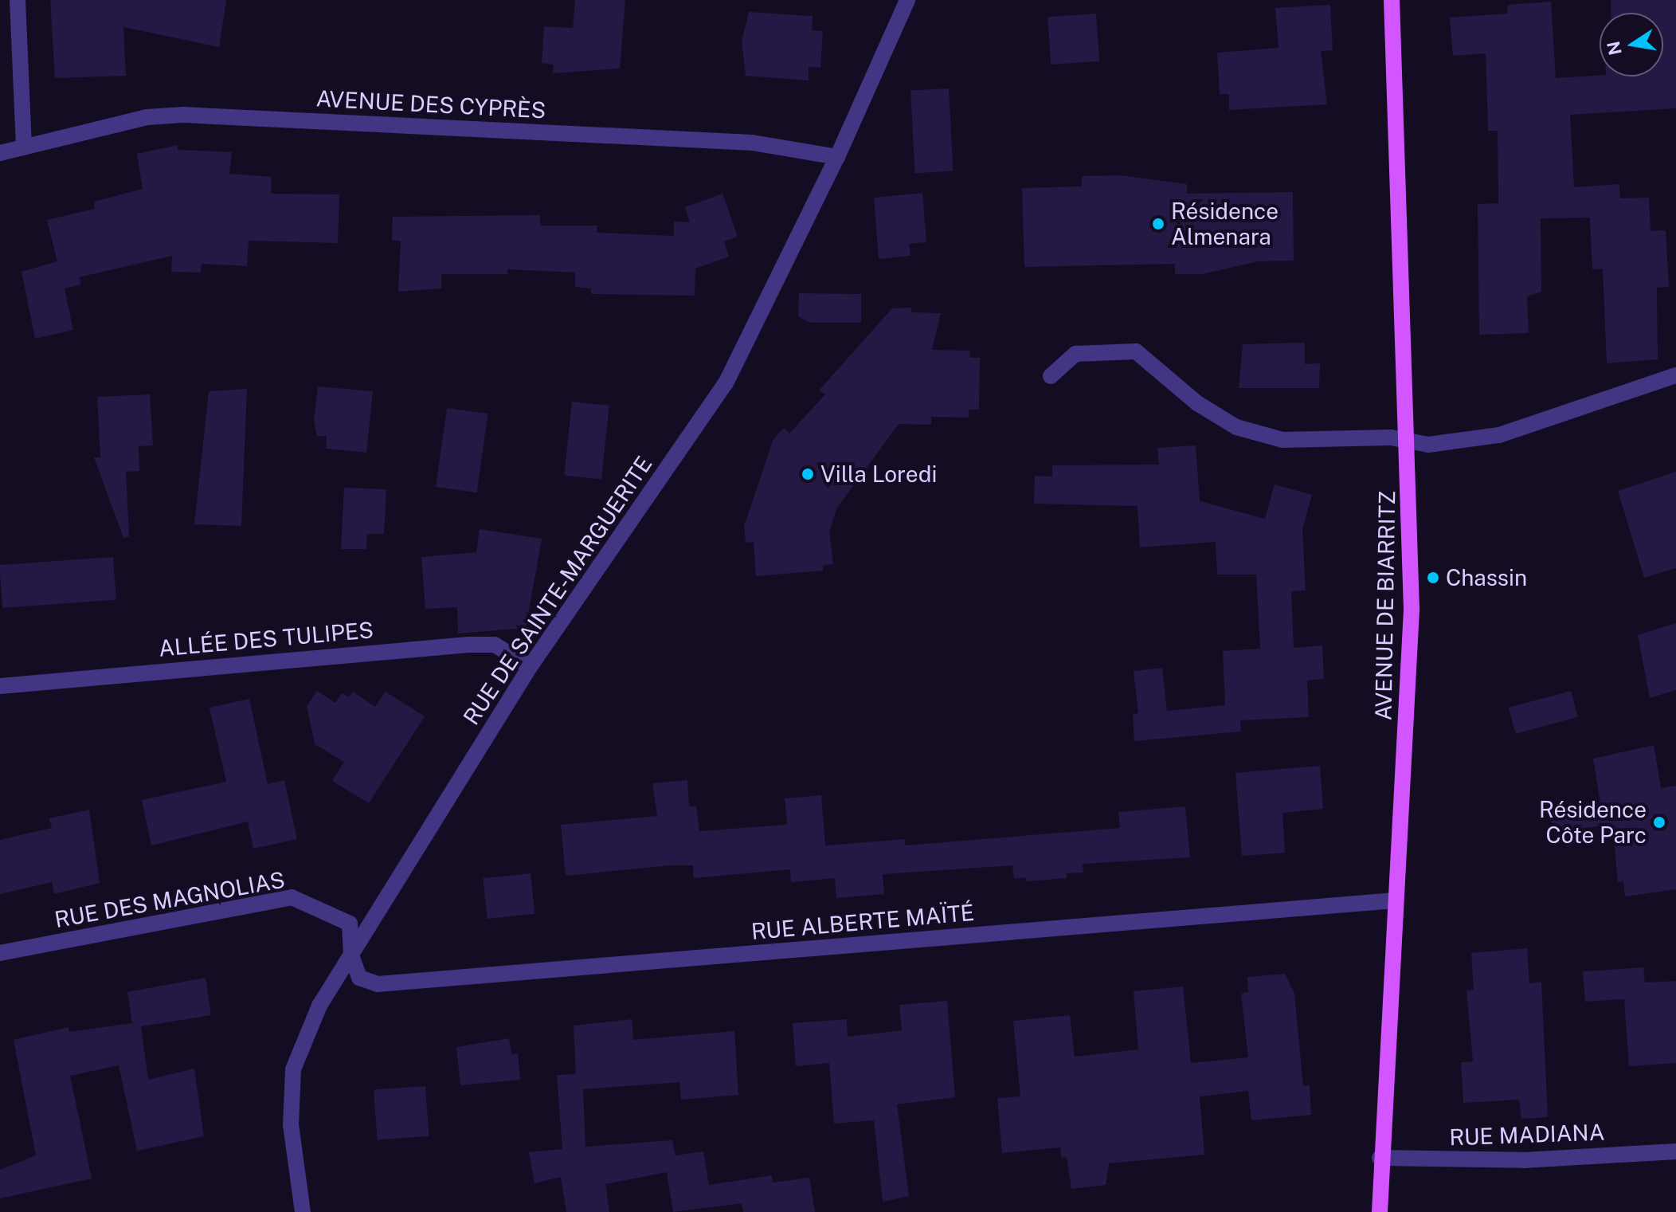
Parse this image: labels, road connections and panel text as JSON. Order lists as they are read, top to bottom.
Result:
{
  "streets": {
    "main road": ["AVENUE DE BIARRITZ"],
    "street": [
      "AVENUE DES CYPRÈS",
      "RUE DE SAINTE-MARGUERITE",
      "ALLÉE DES TULIPES",
      "RUE DES MAGNOLIAS",
      "RUE ALBERTE MAÏTÉ",
      "RUE MADIANA"
    ]
  },
  "crossings": [
    ["AVENUE DES CYPRÈS", "RUE DE SAINTE-MARGUERITE"],
    ["RUE DE SAINTE-MARGUERITE", "ALLÉE DES TULIPES"],
    ["RUE DE SAINTE-MARGUERITE", "RUE DES MAGNOLIAS"],
    ["RUE DE SAINTE-MARGUERITE", "RUE ALBERTE MAÏTÉ"],
    ["AVENUE DE BIARRITZ", "RUE ALBERTE MAÏTÉ"],
    ["AVENUE DE BIARRITZ", "RUE MADIANA"],
    ["RUE DES MAGNOLIAS", "RUE ALBERTE MAÏTÉ"]
  ],
  "places": [
    "Résidence Almenara",
    "Villa Loredi",
    "Chassin",
    "Résidence Côte Parc"
  ],
  "north": "left"
}
